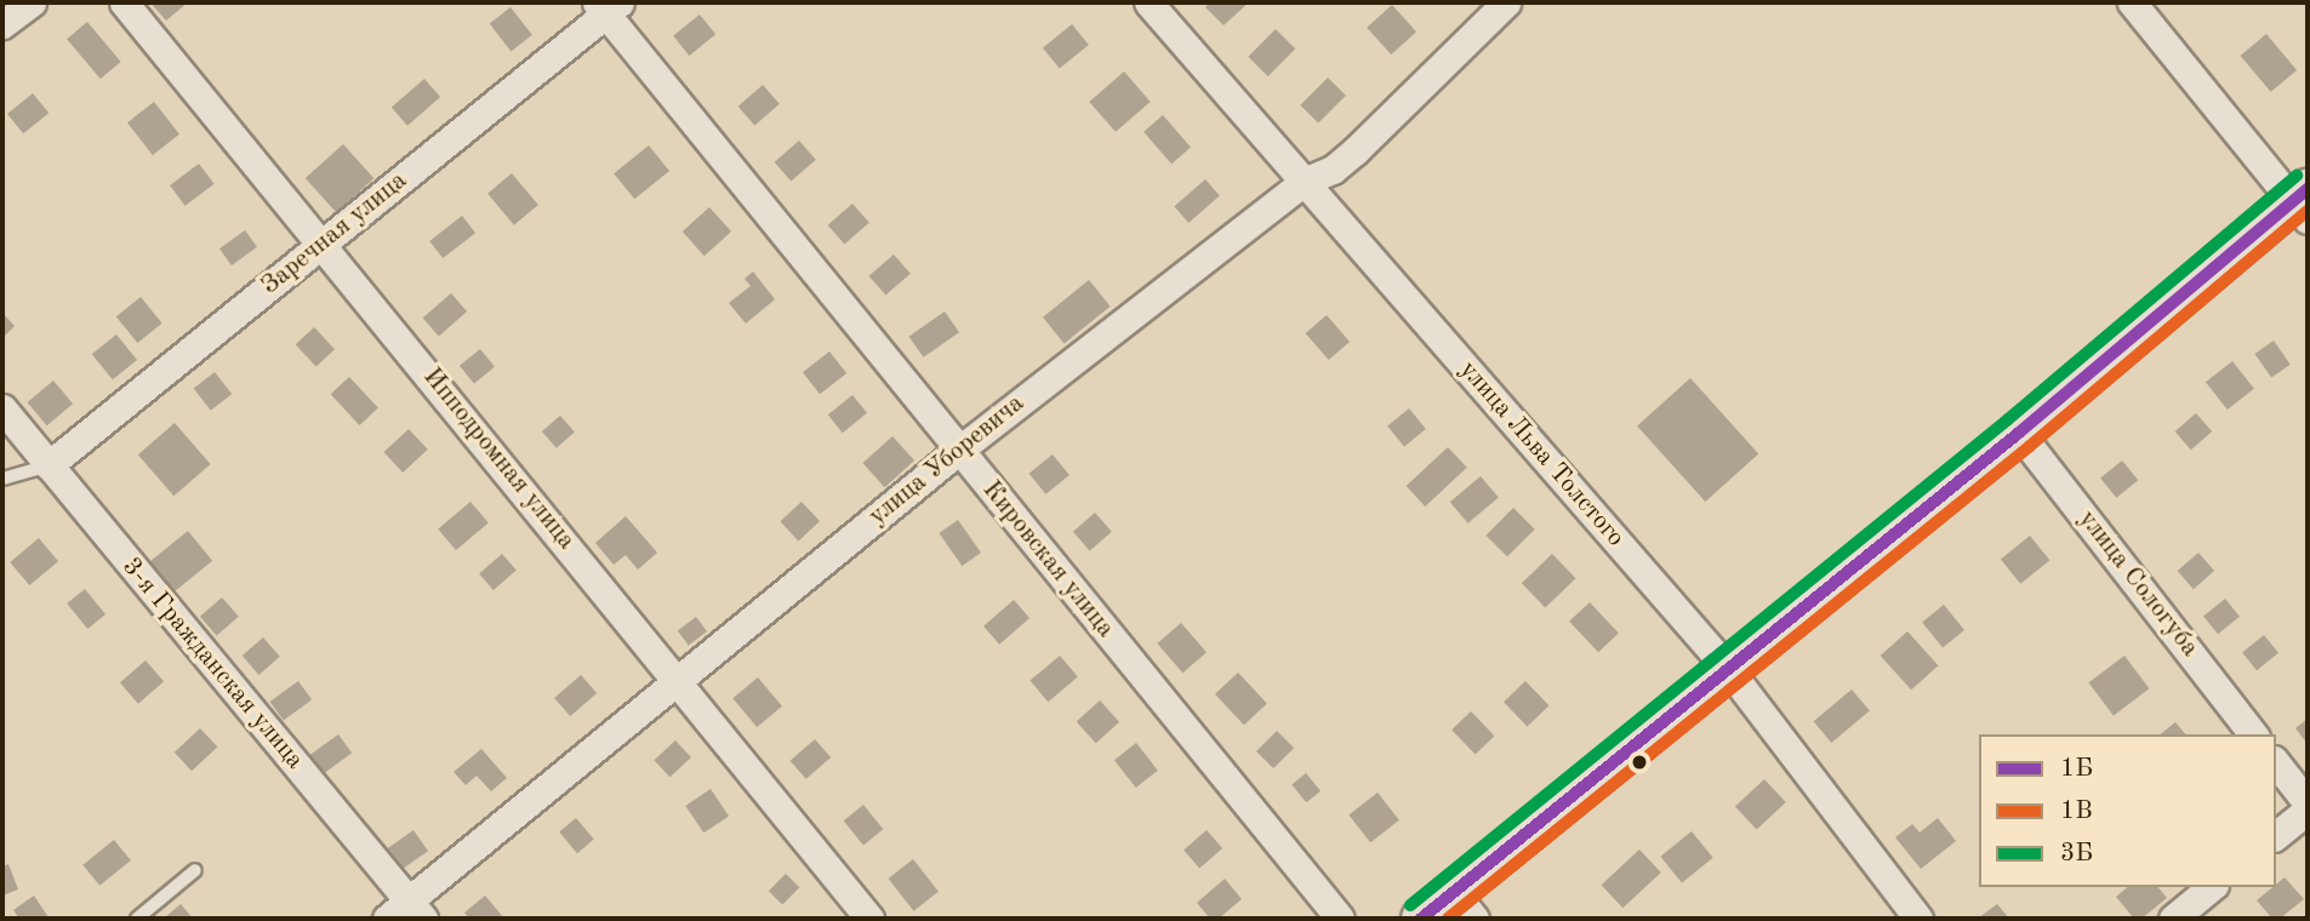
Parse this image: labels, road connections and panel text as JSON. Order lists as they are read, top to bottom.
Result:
{
  "streets": {
    "street": [
      "Заречная улица",
      "улица Льва Толстого",
      "Ипподромная улица",
      "улица Уборевича",
      "Кировская улица",
      "улица Сологуба",
      "3-я Гражданская улица"
    ]
  },
  "crossings": [
    ["Заречная улица", "Ипподромная улица"],
    ["Заречная улица", "Кировская улица"],
    ["Заречная улица", "3-я Гражданская улица"],
    ["улица Льва Толстого", "улица Уборевича"],
    ["Ипподромная улица", "улица Уборевича"],
    ["улица Уборевича", "Кировская улица"],
    ["улица Уборевича", "3-я Гражданская улица"]
  ],
  "lines": ["transit line 3Б", "transit line 1Б", "transit line 1В"],
  "legend": ["1Б", "1В", "3Б"]
}
